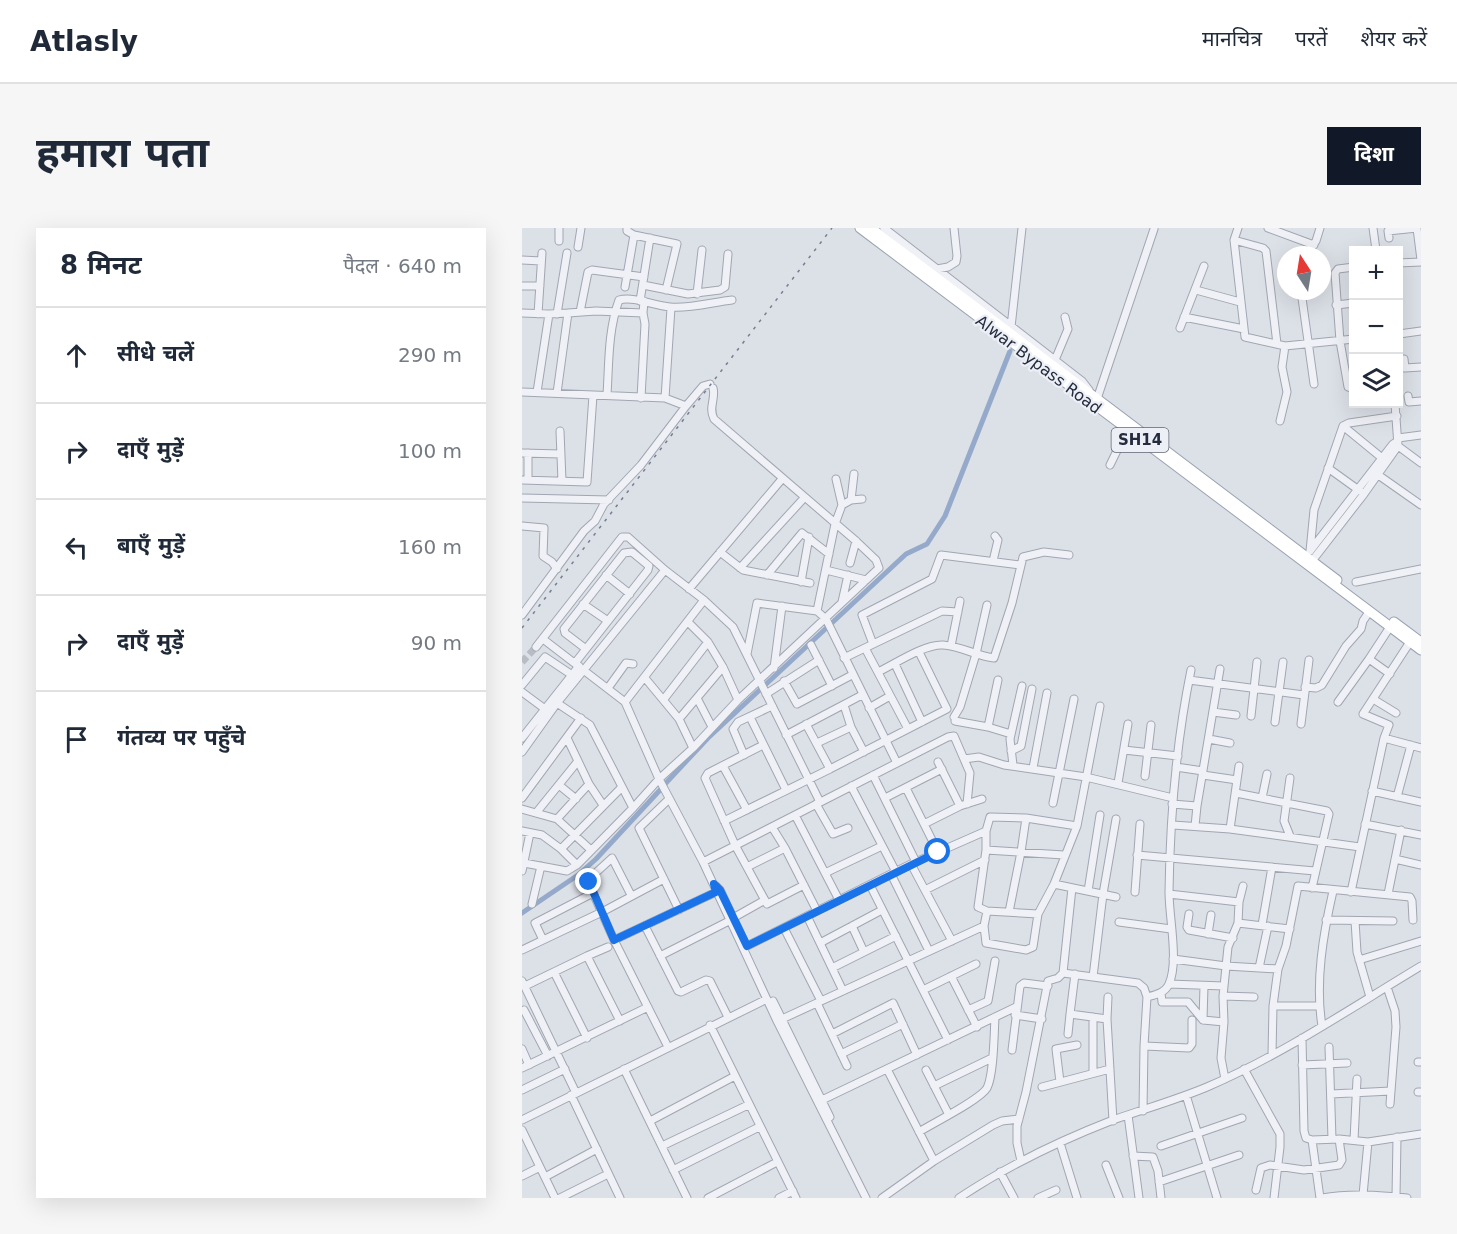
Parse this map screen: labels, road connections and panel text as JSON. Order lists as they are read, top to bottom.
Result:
{
  "streets": {
    "main road": ["Alwar Bypass Road", "SH14"]
  },
  "north": "top",
  "page": {
    "header": "Atlasly",
    "nav": ["मानचित्र", "परतें", "शेयर करें"],
    "buttons": "दिशा",
    "title": "हमारा पता",
    "heading": ["8 मिनट", "पैदल · 640 m"],
    "map_buttons": ["+", "−"],
    "list": [
      ["सीधे चलें", "290 m"],
      ["दाएँ मुड़ें", "100 m"],
      ["बाएँ मुड़ें", "160 m"],
      ["दाएँ मुड़ें", "90 m"],
      "गंतव्य पर पहुँचे"
    ]
  }
}
